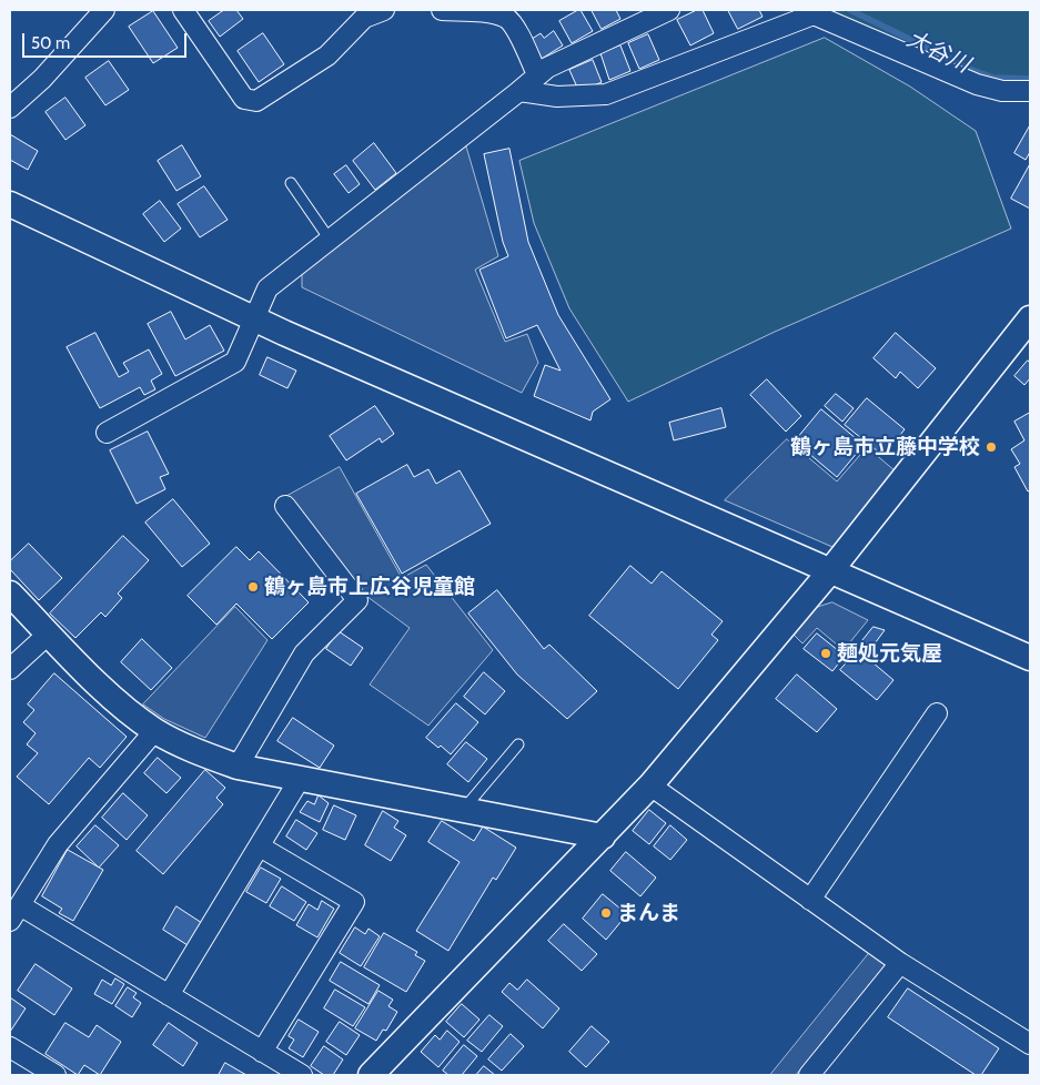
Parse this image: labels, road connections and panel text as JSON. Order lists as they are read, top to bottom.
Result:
{
  "water": ["大谷川"],
  "places": [
    "鶴ヶ島市立藤中学校",
    "鶴ヶ島市上広谷児童館",
    "麺処元気屋",
    "まんま"
  ],
  "scale_bar": "50 m"
}
